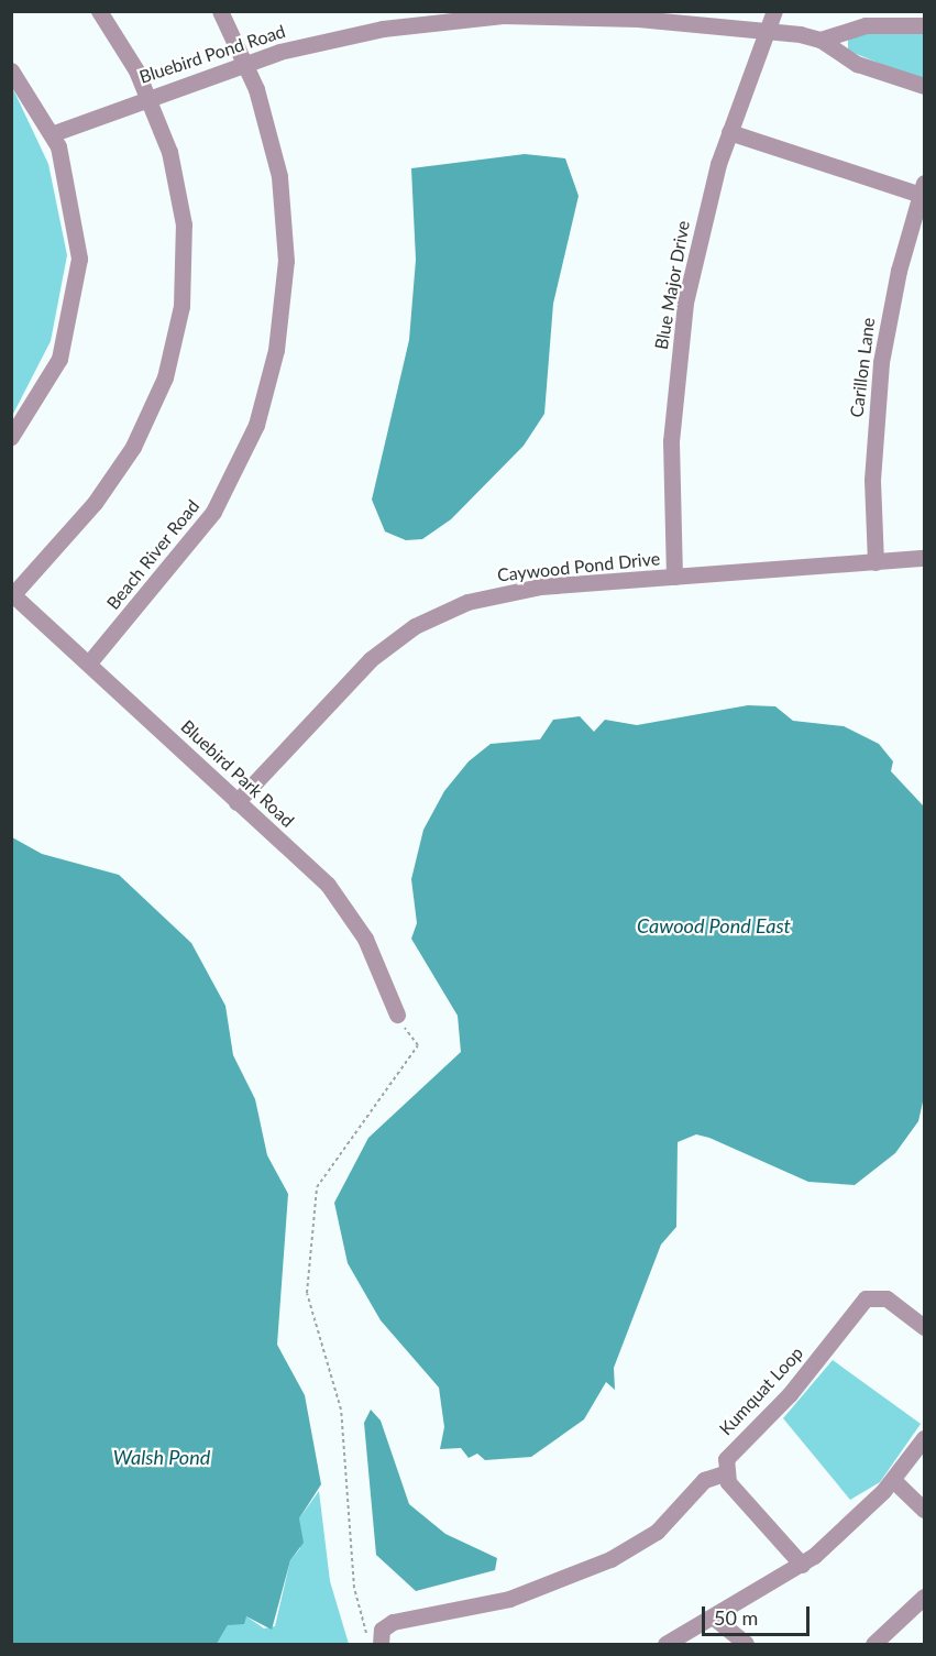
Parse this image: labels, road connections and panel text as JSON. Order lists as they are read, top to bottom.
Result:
{
  "streets": {
    "street": [
      "Bluebird Pond Road",
      "Blue Major Drive",
      "Carillon Lane",
      "Beach River Road",
      "Caywood Pond Drive",
      "Bluebird Park Road",
      "Kumquat Loop"
    ]
  },
  "crossings": [
    ["Bluebird Pond Road", "Blue Major Drive"],
    ["Bluebird Pond Road", "Beach River Road"],
    ["Blue Major Drive", "Caywood Pond Drive"],
    ["Carillon Lane", "Caywood Pond Drive"],
    ["Beach River Road", "Bluebird Park Road"],
    ["Caywood Pond Drive", "Bluebird Park Road"]
  ],
  "water": ["Cawood Pond East", "Walsh Pond"],
  "scale_bar": "50 m"
}
